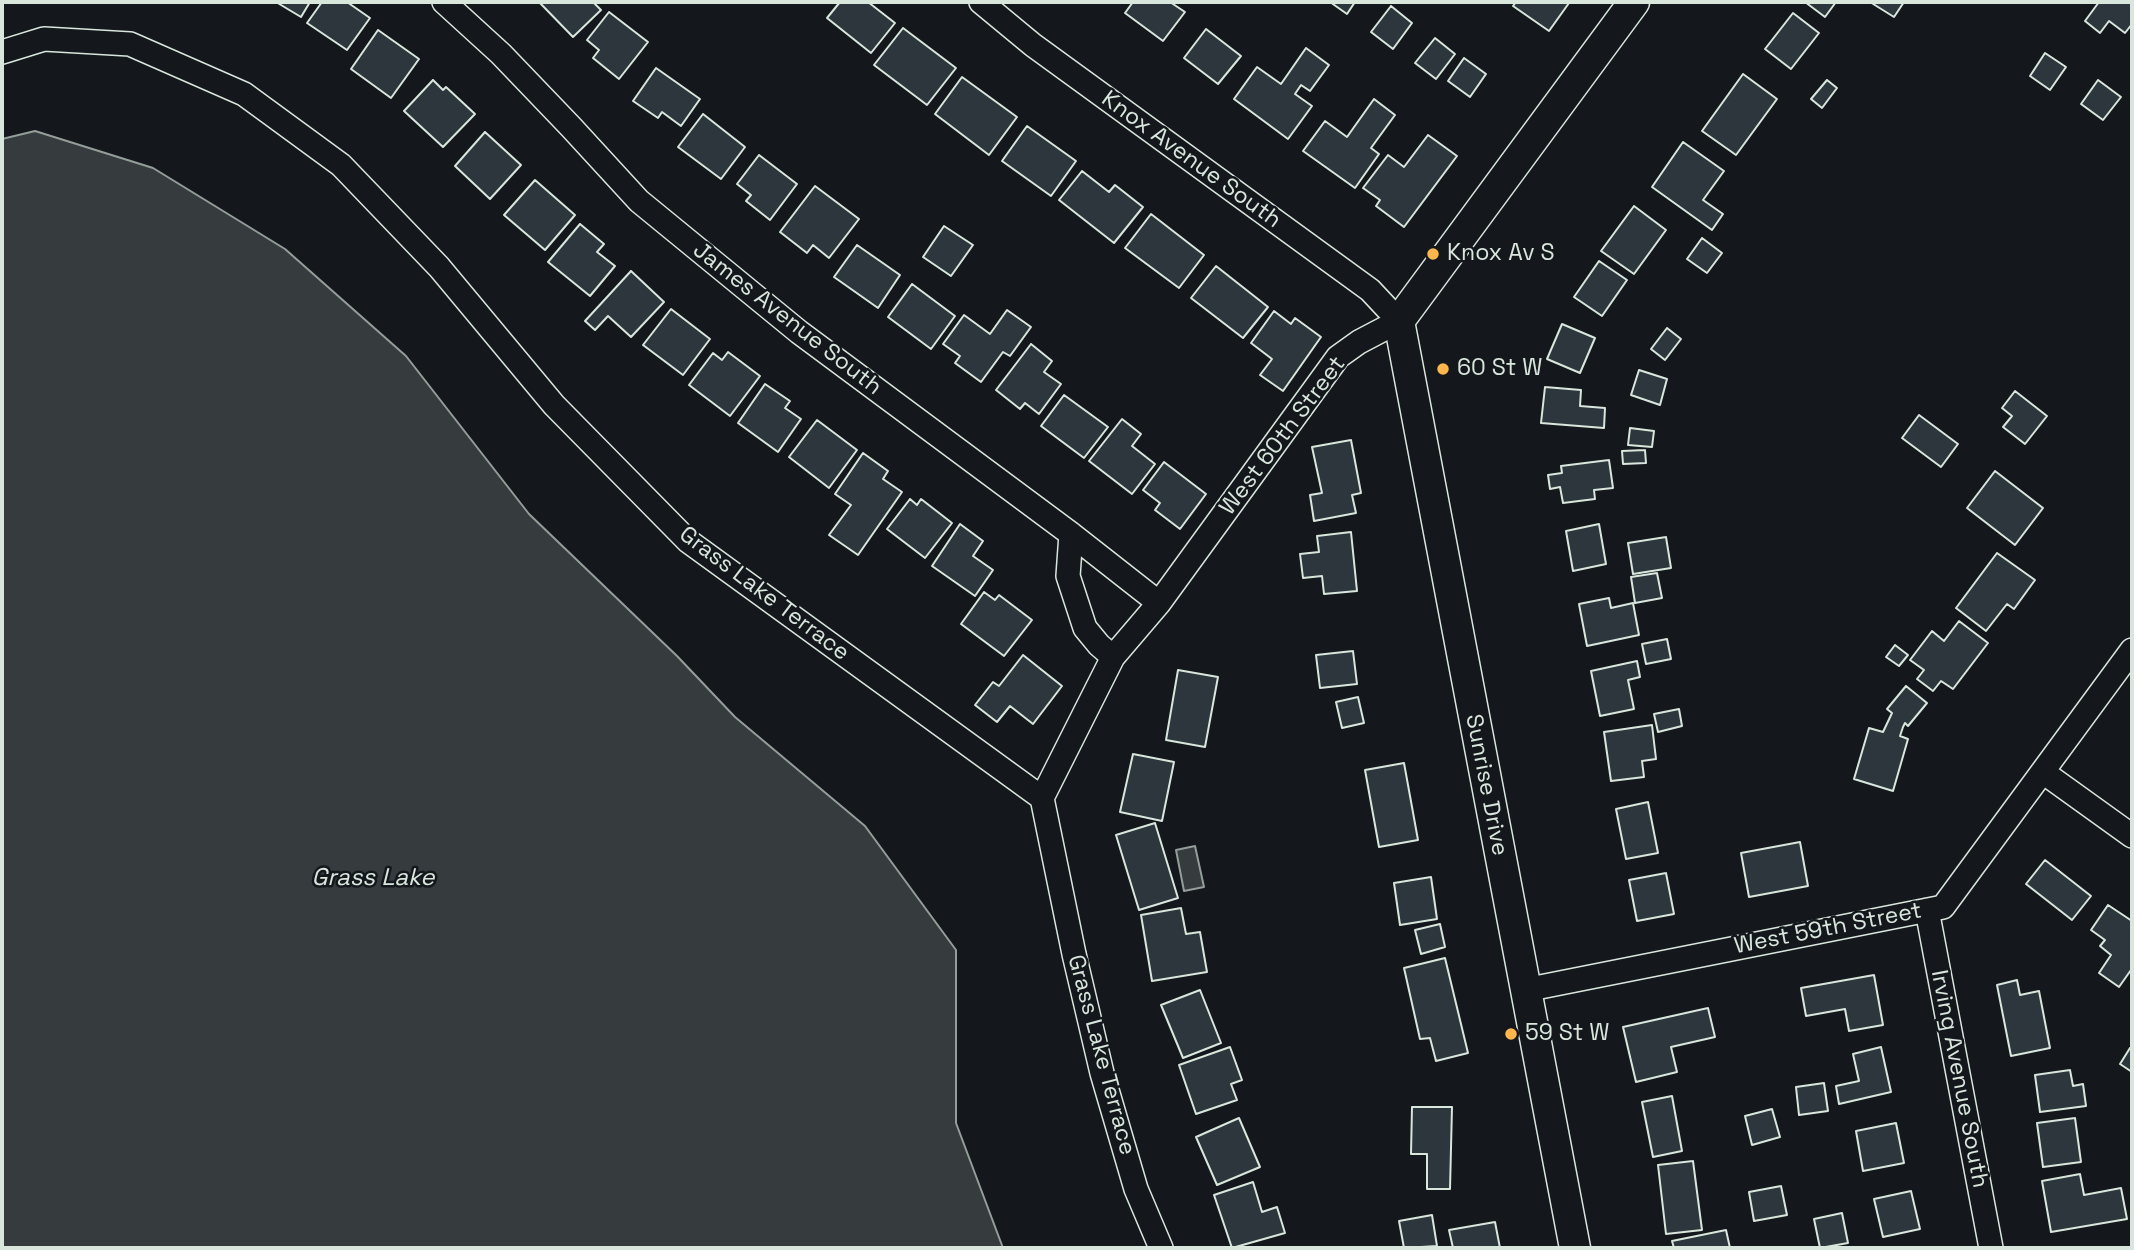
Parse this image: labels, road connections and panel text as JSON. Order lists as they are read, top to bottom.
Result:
{
  "streets": {
    "street": [
      "Knox Avenue South",
      "James Avenue South",
      "West 60th Street",
      "Grass Lake Terrace",
      "Sunrise Drive",
      "West 59th Street",
      "Irving Avenue South"
    ]
  },
  "crossings": [
    ["Knox Avenue South", "West 60th Street"],
    ["Knox Avenue South", "Sunrise Drive"],
    ["James Avenue South", "West 60th Street"],
    ["West 60th Street", "Grass Lake Terrace"],
    ["West 60th Street", "Sunrise Drive"],
    ["Sunrise Drive", "West 59th Street"],
    ["West 59th Street", "Irving Avenue South"]
  ],
  "water": ["Grass Lake"],
  "places": ["Knox Av S", "60 St W", "59 St W"]
}
